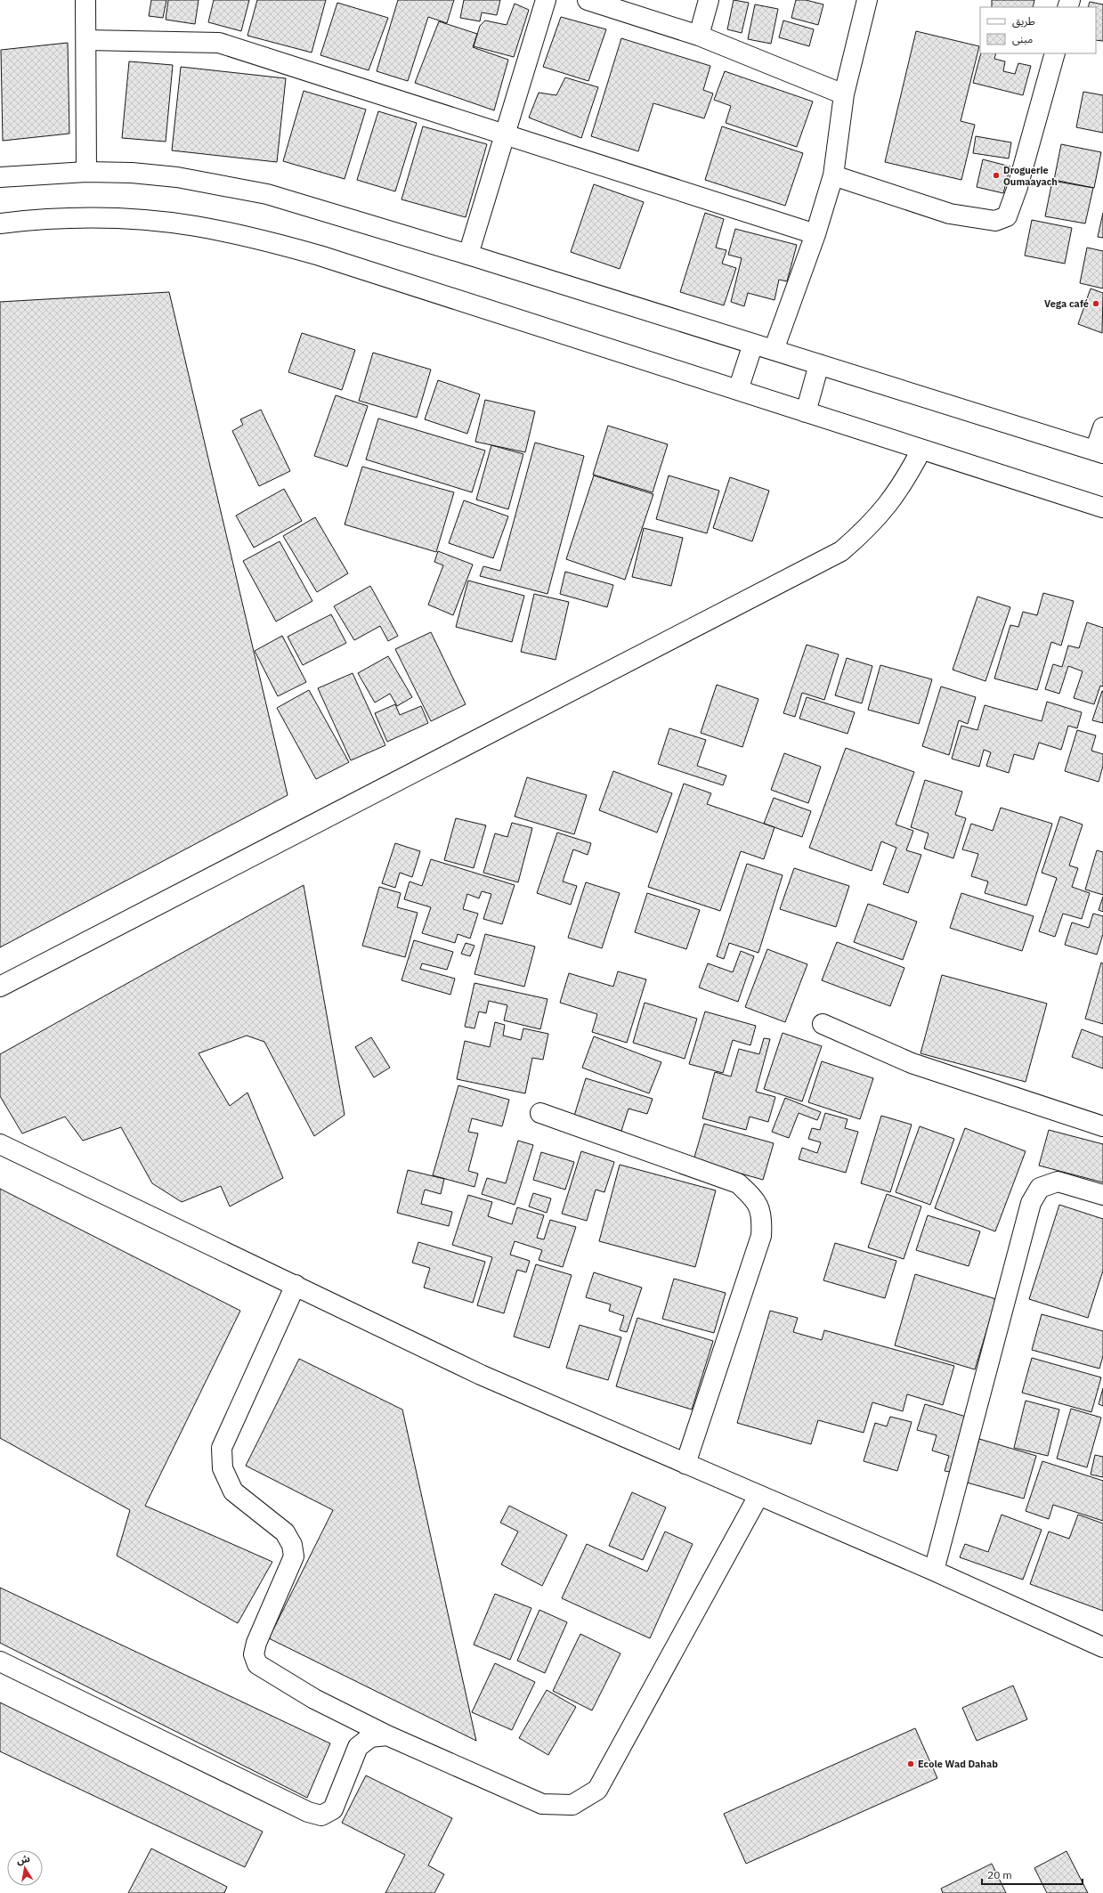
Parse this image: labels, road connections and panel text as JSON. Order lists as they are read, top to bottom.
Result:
{
  "places": ["Droguerie Oumaayach", "Vega café", "Ecole Wad Dahab"],
  "legend": ["طريق", "مبنى"],
  "scale_bar": "20 m",
  "north": "top"
}
